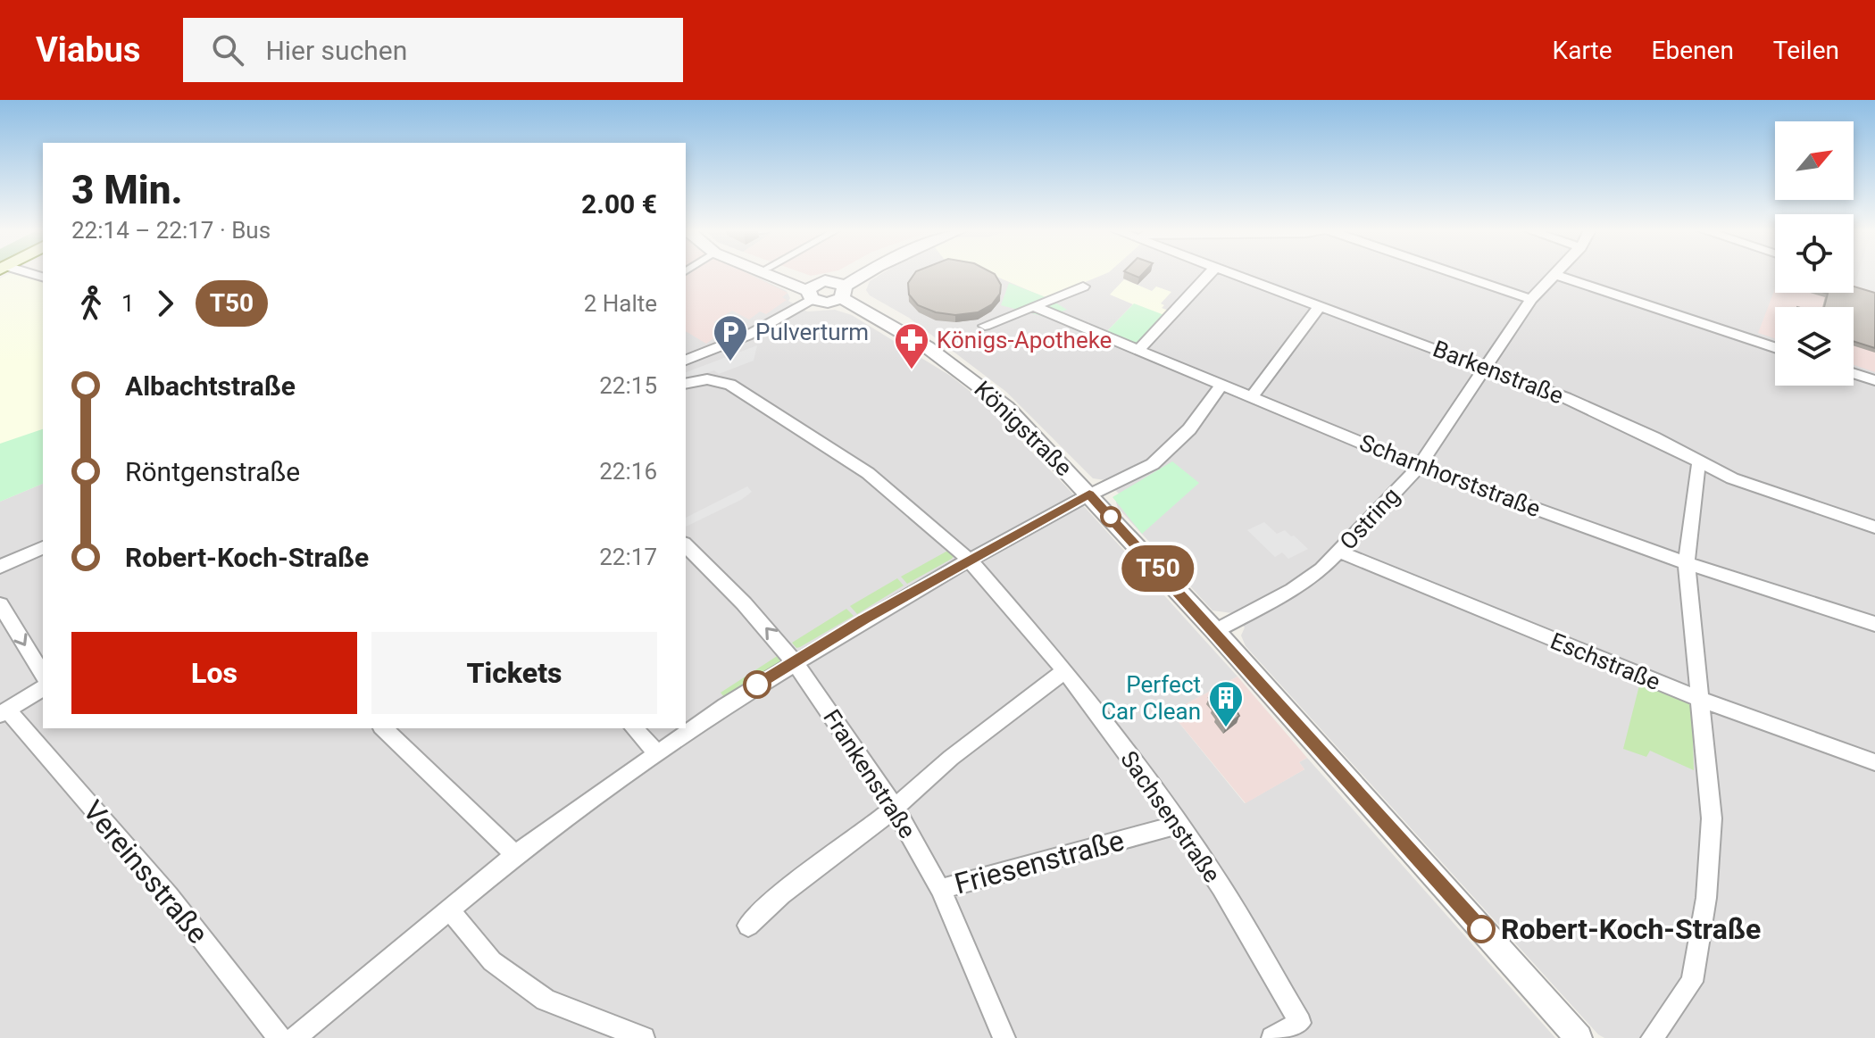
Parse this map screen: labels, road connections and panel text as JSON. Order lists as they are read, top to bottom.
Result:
{
  "streets": {
    "street": [
      "Barkenstraße",
      "Königstraße",
      "Scharnhorststraße",
      "Ostring",
      "Eschstraße",
      "Frankenstraße",
      "Sachsenstraße",
      "Friesenstraße",
      "Vereinsstraße"
    ]
  },
  "crossings": [
    ["Barkenstraße", "Ostring"],
    ["Königstraße", "Ostring"],
    ["Scharnhorststraße", "Ostring"],
    ["Ostring", "Eschstraße"],
    ["Frankenstraße", "Friesenstraße"],
    ["Sachsenstraße", "Friesenstraße"]
  ],
  "places": {
    "parking": ["Pulverturm"],
    "pharmacy": ["Königs-Apotheke"],
    "building": ["Perfect Car Clean"],
    "other": ["Robert-Koch-Straße"]
  },
  "lines": ["bus line T50"],
  "north": "top right",
  "page": {
    "header": "Viabus",
    "search": "Hier suchen",
    "nav": ["Karte", "Ebenen", "Teilen"],
    "on_map": "T50",
    "heading": ["3 Min.", "22:14 – 22:17 · Bus", "2.00 €"],
    "legs": ["1", "T50", "2 Halte"],
    "list": [
      {
        "name": "Albachtstraße",
        "value": "22:15"
      },
      {
        "name": "Röntgenstraße",
        "value": "22:16"
      },
      {
        "name": "Robert-Koch-Straße",
        "value": "22:17"
      }
    ],
    "buttons": ["Los", "Tickets"]
  }
}
